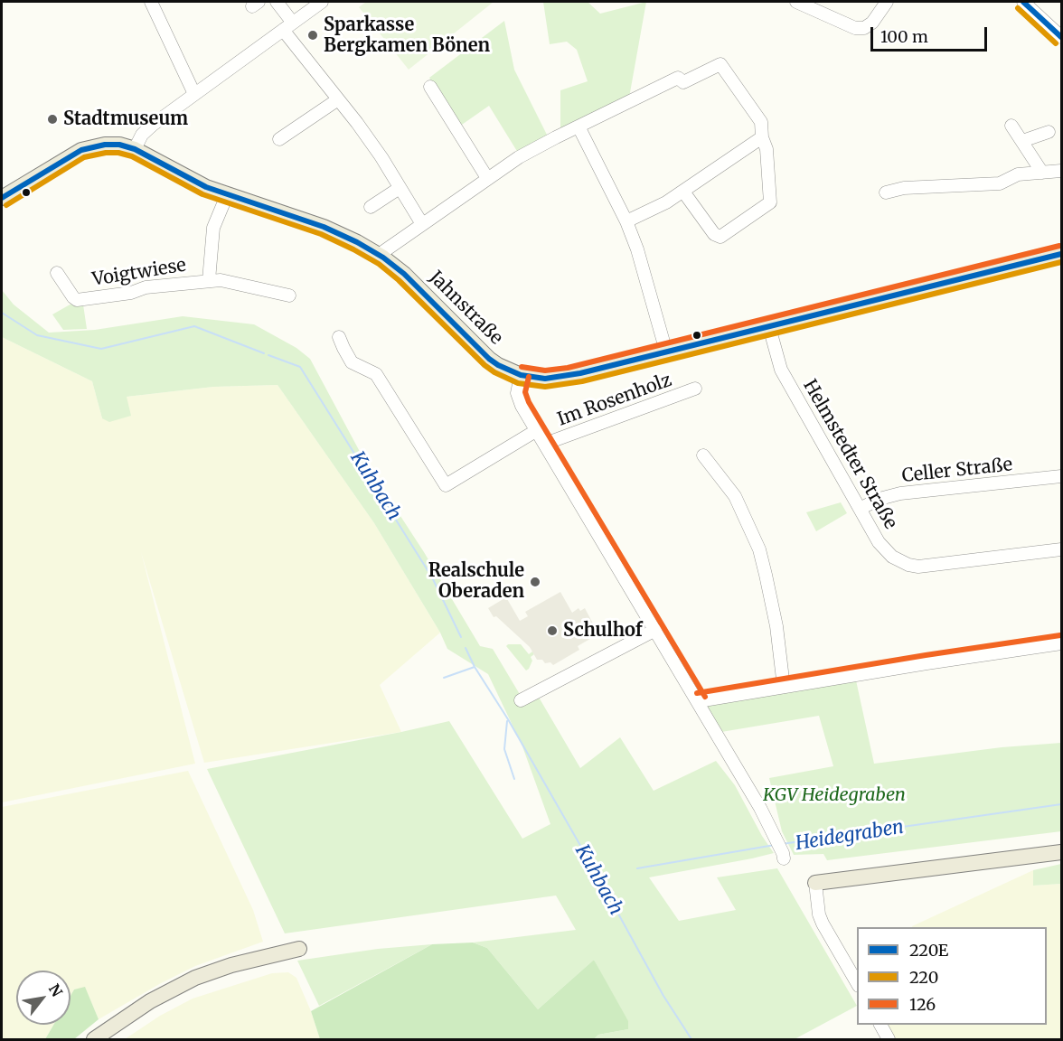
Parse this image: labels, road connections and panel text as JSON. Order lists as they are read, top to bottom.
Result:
{
  "streets": {
    "main road": ["Jahnstraße"],
    "street": [
      "Voigtwiese",
      "Im Rosenholz",
      "Helmstedter Straße",
      "Celler Straße"
    ]
  },
  "crossings": [
    ["Voigtwiese", "Jahnstraße"],
    ["Jahnstraße", "Helmstedter Straße"],
    ["Helmstedter Straße", "Celler Straße"]
  ],
  "water": ["Kuhbach", "Heidegraben"],
  "parks": ["KGV Heidegraben"],
  "places": [
    "Sparkasse Bergkamen Bönen",
    "Stadtmuseum",
    "Realschule Oberaden",
    "Schulhof"
  ],
  "lines": ["transit line 220E", "transit line 220", "transit line 126"],
  "legend": ["220E", "220", "126"],
  "scale_bar": "100 m",
  "north": "top right"
}
